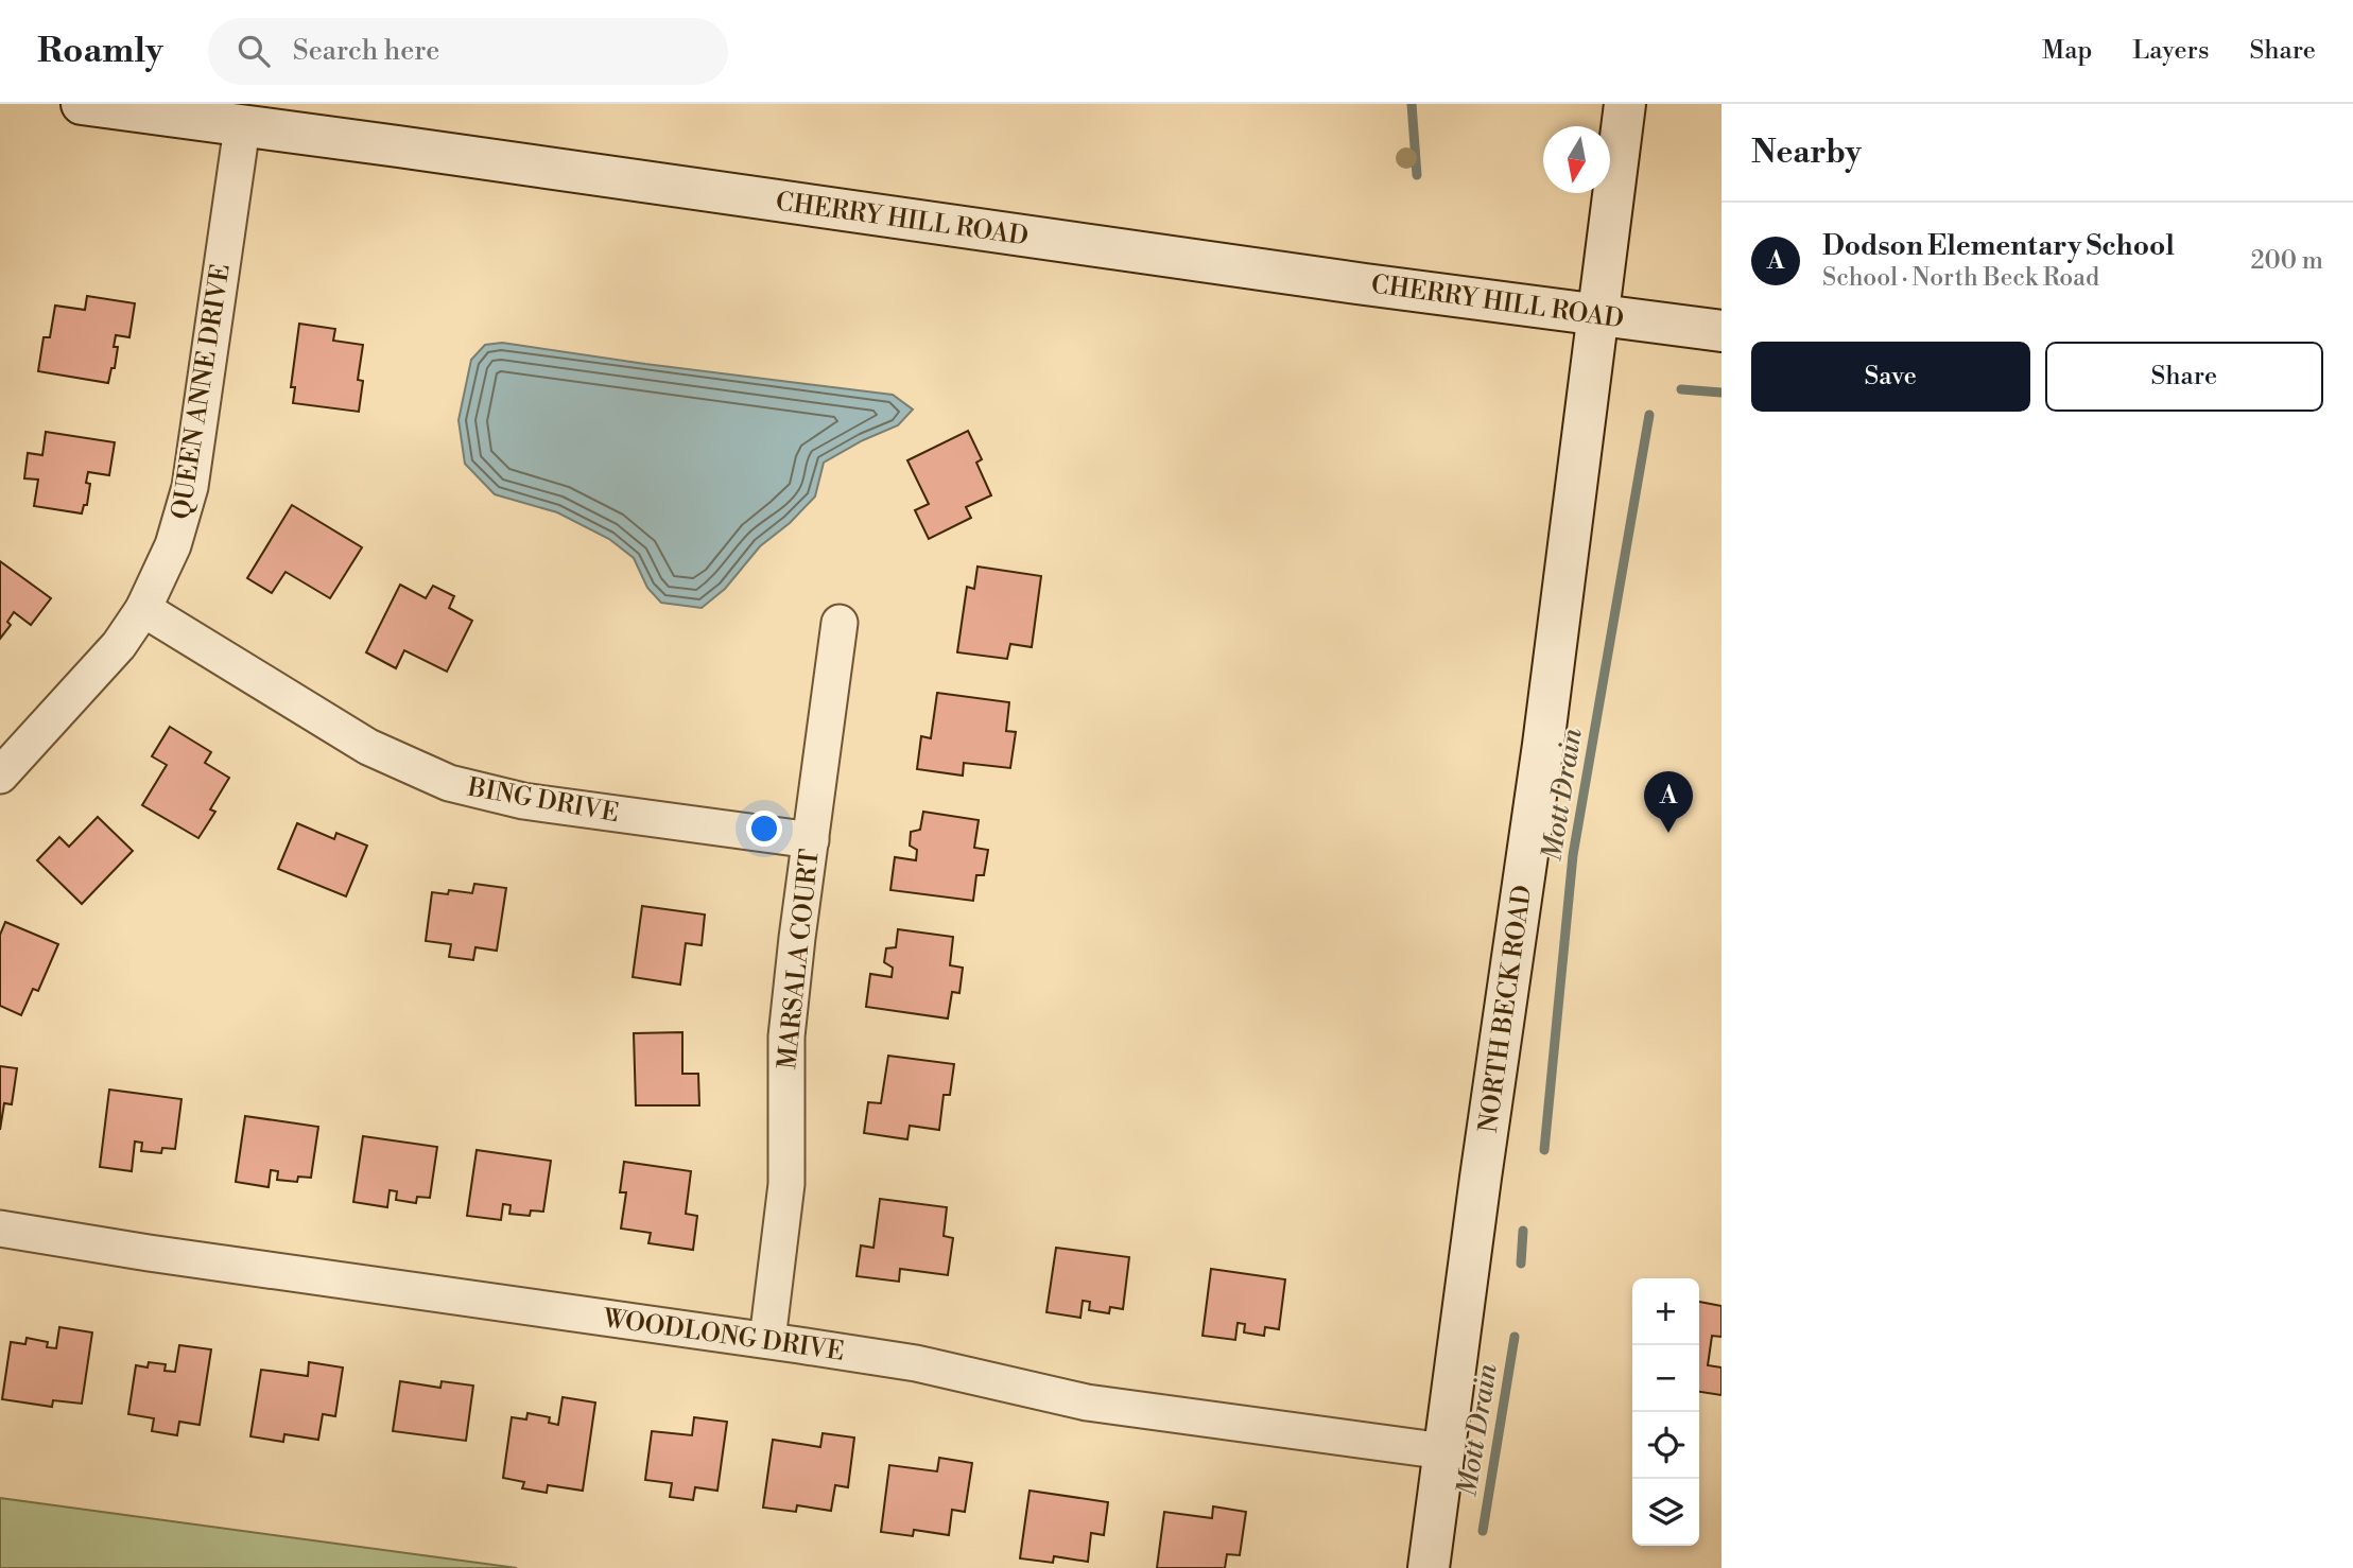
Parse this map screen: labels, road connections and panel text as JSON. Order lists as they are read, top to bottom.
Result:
{
  "streets": {
    "main road": ["CHERRY HILL ROAD", "NORTH BECK ROAD"],
    "street": [
      "QUEEN ANNE DRIVE",
      "BING DRIVE",
      "MARSALA COURT",
      "WOODLONG DRIVE"
    ]
  },
  "crossings": [
    ["CHERRY HILL ROAD", "QUEEN ANNE DRIVE"],
    ["CHERRY HILL ROAD", "NORTH BECK ROAD"],
    ["QUEEN ANNE DRIVE", "BING DRIVE"],
    ["BING DRIVE", "MARSALA COURT"],
    ["MARSALA COURT", "WOODLONG DRIVE"],
    ["NORTH BECK ROAD", "WOODLONG DRIVE"]
  ],
  "water": ["Mott Drain"],
  "north": "bottom",
  "page": {
    "header": "Roamly",
    "search": "Search here",
    "nav": ["Map", "Layers", "Share"],
    "heading": "Nearby",
    "list": [
      {
        "mark": "A",
        "name": "Dodson Elementary School",
        "note": "School · North Beck Road",
        "value": "200 m"
      }
    ],
    "buttons": ["Save", "Share"],
    "pins": "A",
    "map_buttons": ["+", "−"]
  }
}
